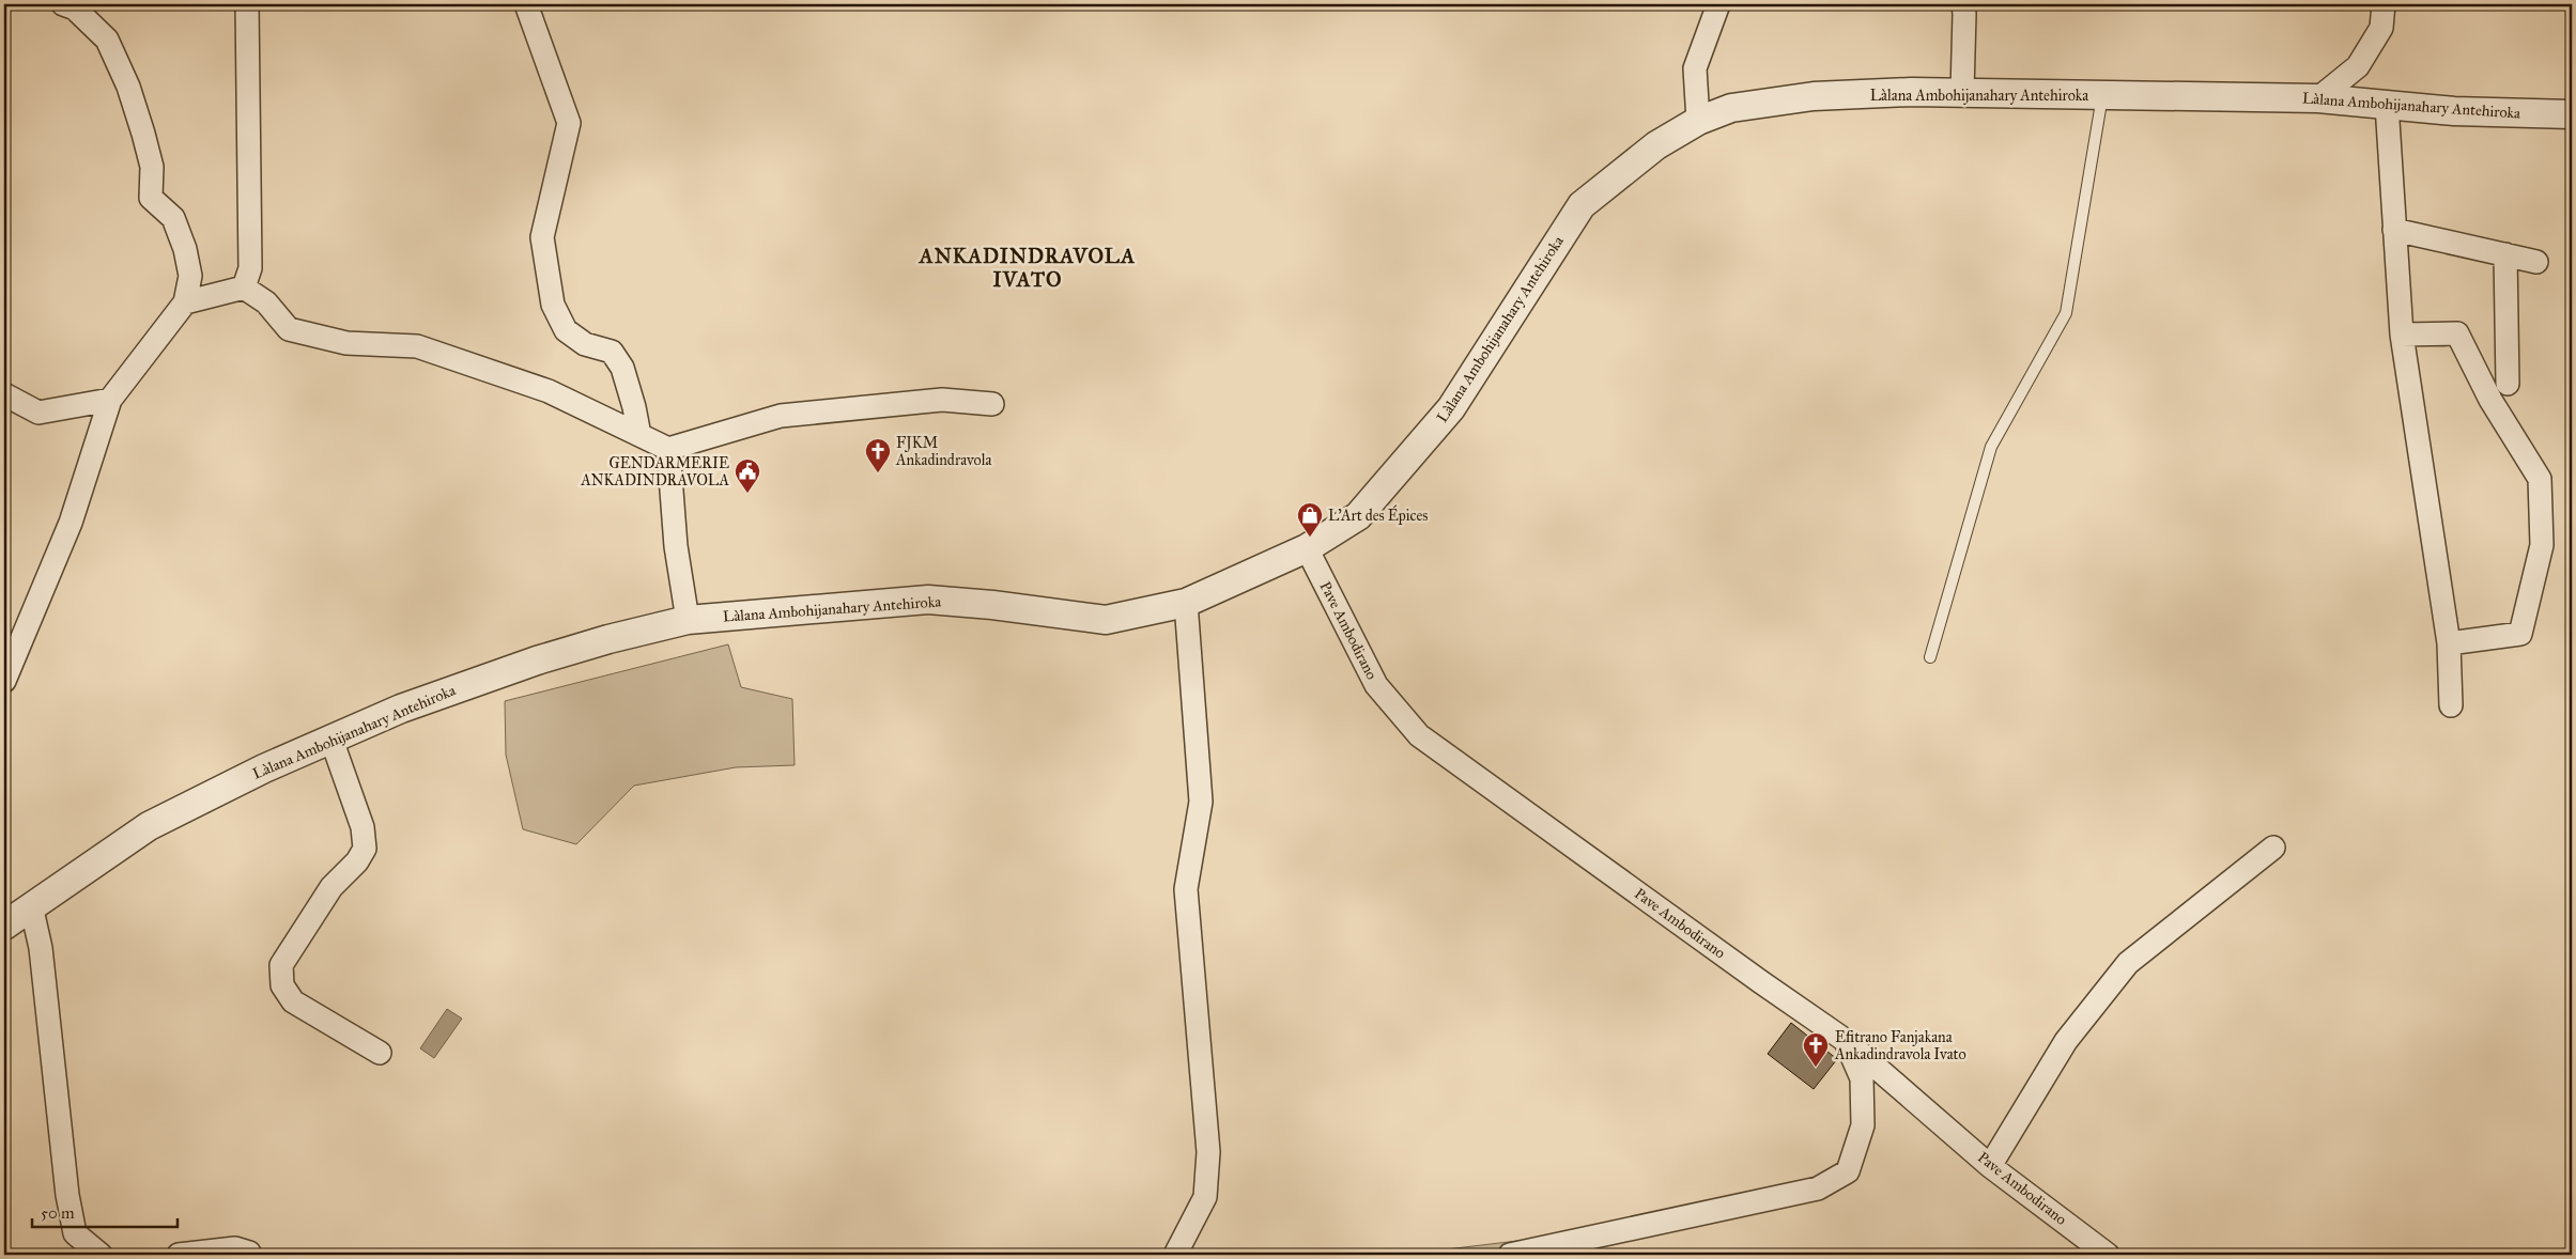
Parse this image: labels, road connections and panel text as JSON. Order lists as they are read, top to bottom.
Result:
{
  "streets": {
    "street": ["Làlana Ambohijanahary Antehiroka", "Pave Ambodirano"]
  },
  "crossings": [
    ["Làlana Ambohijanahary Antehiroka", "Pave Ambodirano"]
  ],
  "districts": ["ANKADINDRAVOLA IVATO"],
  "places": {
    "church": ["FJKM Ankadindravola", "Efitrano Fanjakana Ankadindravola Ivato"],
    "public building": ["GENDARMERIE ANKADINDRAVOLA"],
    "shop": ["L'Art des Épices"]
  },
  "scale_bar": "50 m"
}
